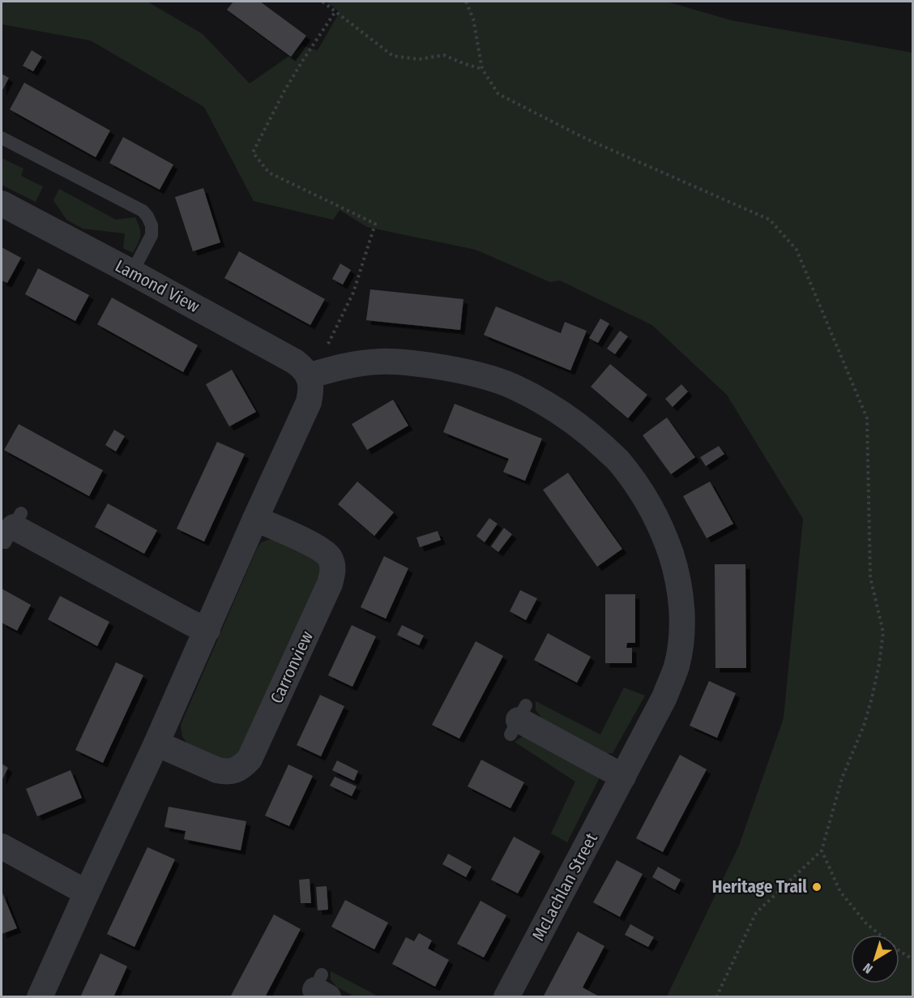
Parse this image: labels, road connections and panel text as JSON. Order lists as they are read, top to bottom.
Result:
{
  "streets": {
    "street": ["Lamond View", "Carronview", "McLachlan Street"]
  },
  "crossings": [
    ["Lamond View", "McLachlan Street"]
  ],
  "places": ["Heritage Trail"],
  "north": "bottom left"
}
